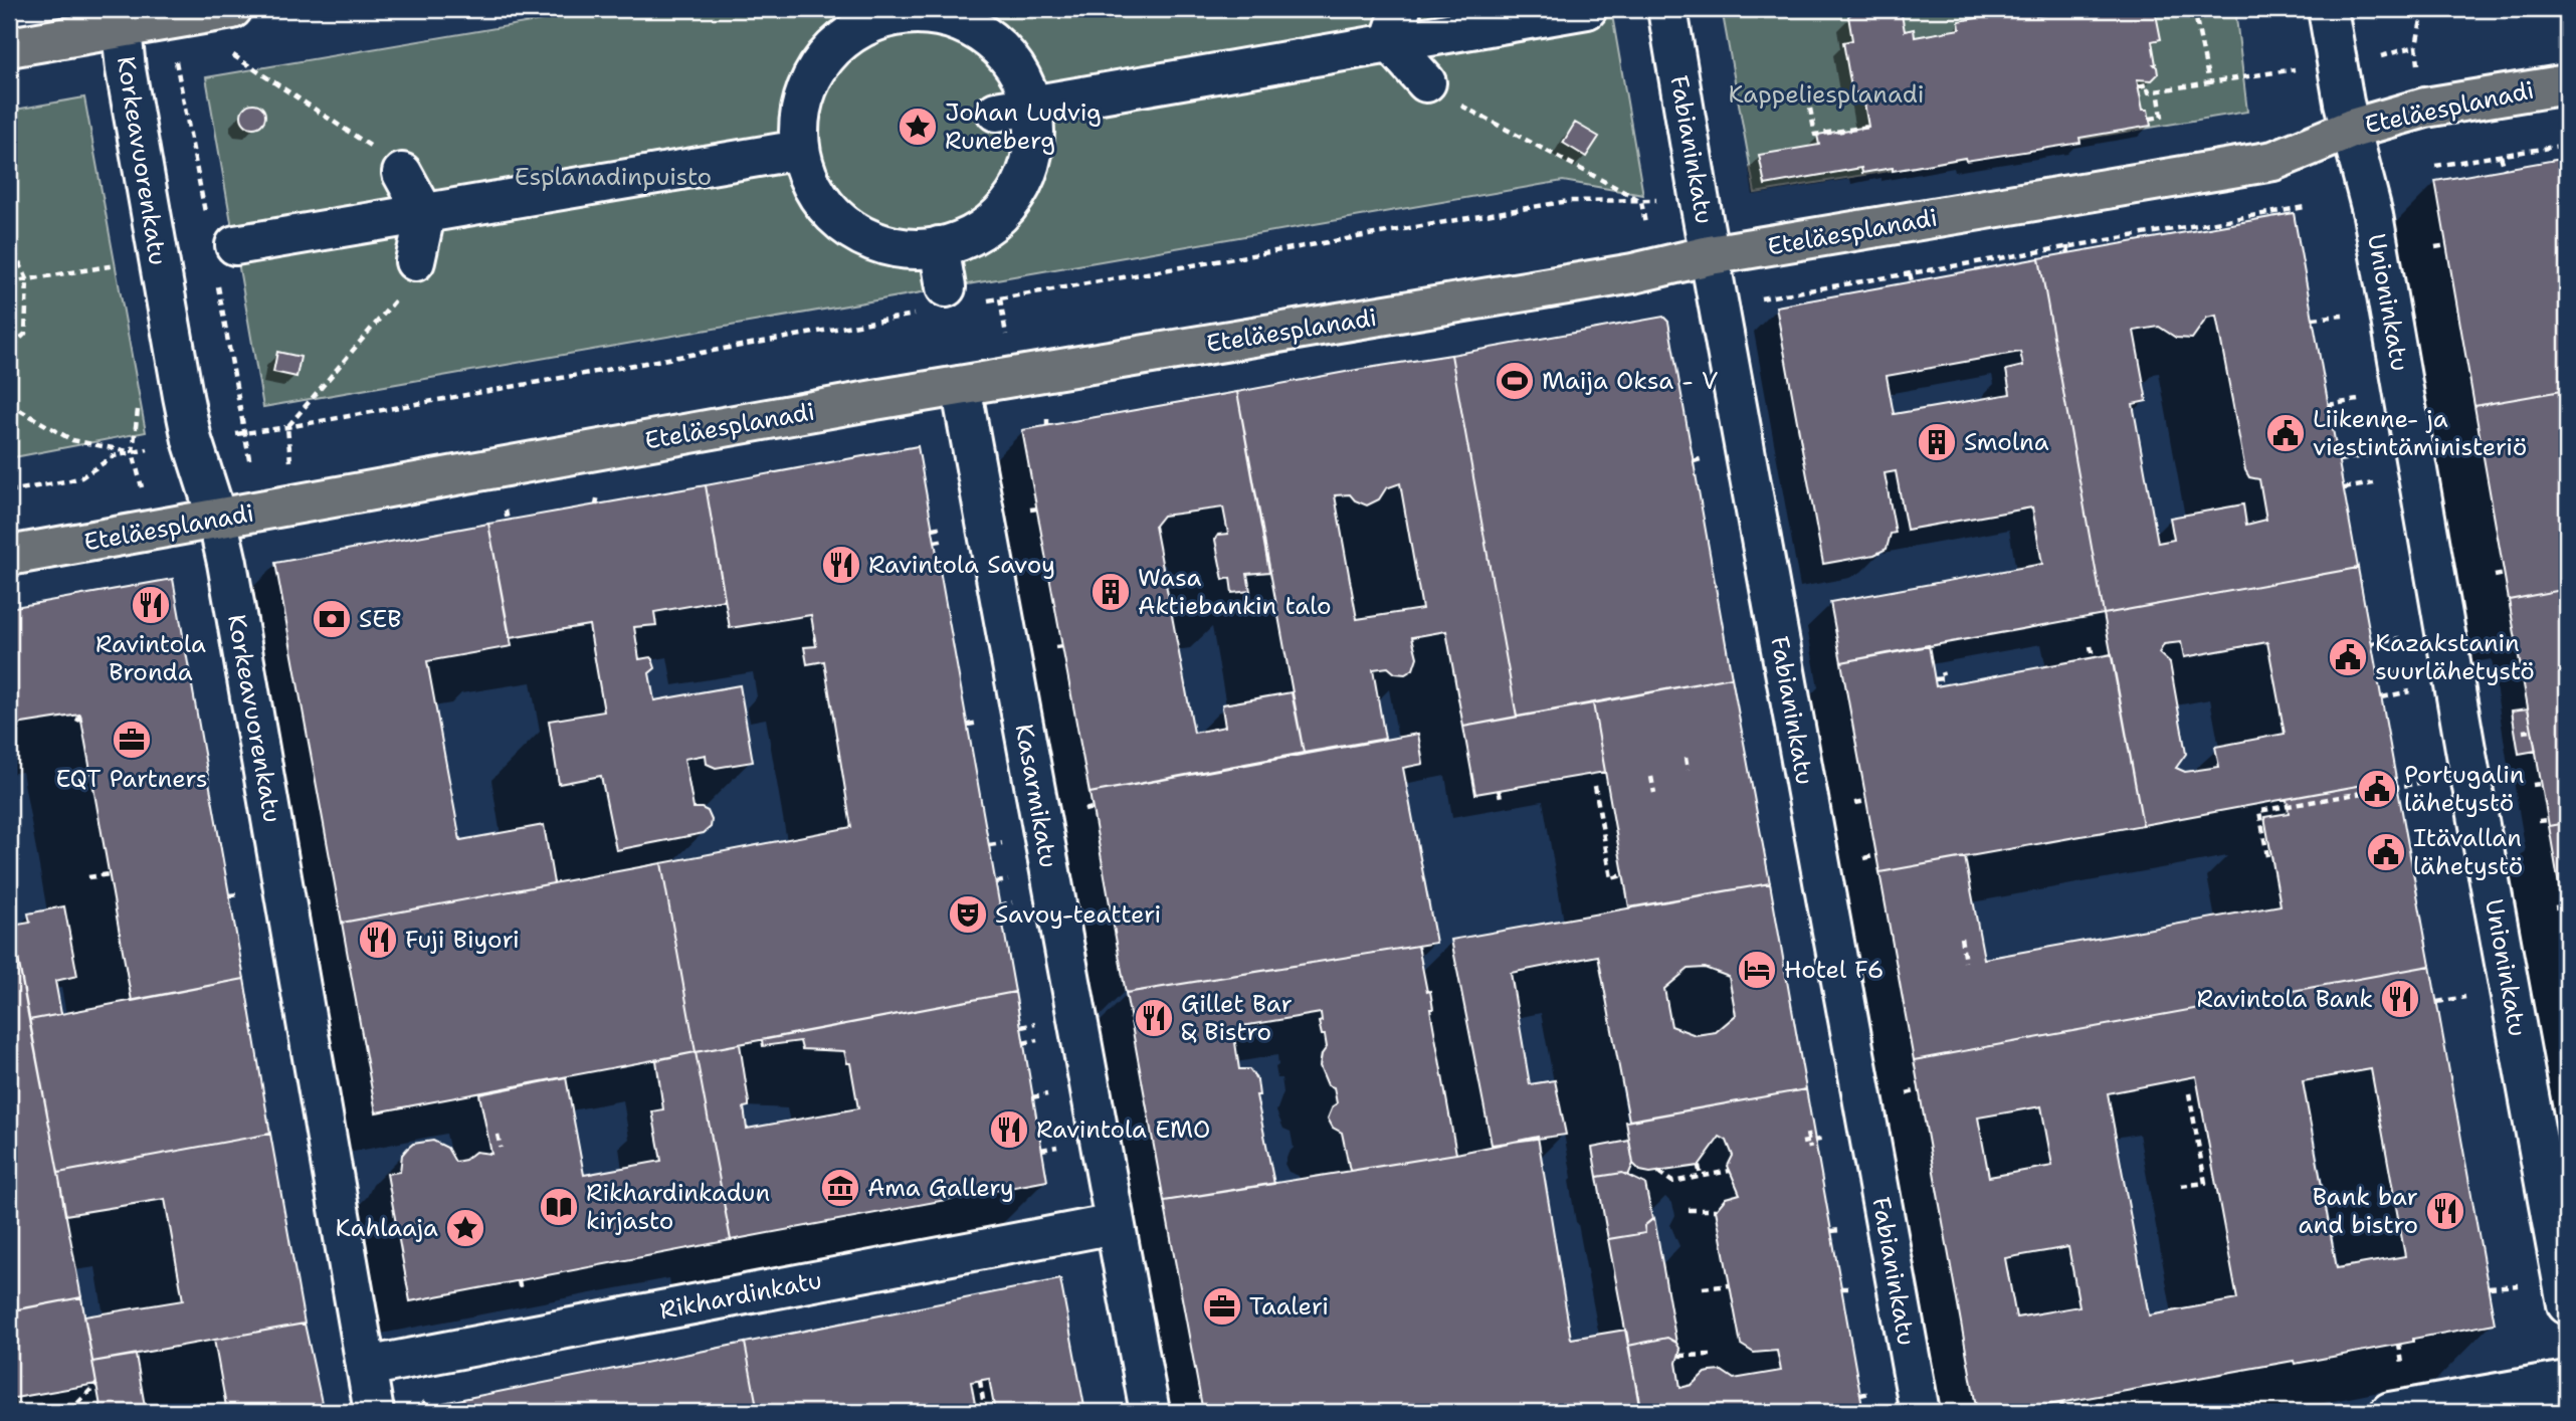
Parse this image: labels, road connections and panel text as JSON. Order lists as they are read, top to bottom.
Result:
{
  "streets": {
    "main road": ["Eteläesplanadi"],
    "street": [
      "Fabianinkatu",
      "Korkeavuorenkatu",
      "Unioninkatu",
      "Kasarmikatu",
      "Rikhardinkatu"
    ]
  },
  "crossings": [
    ["Eteläesplanadi", "Fabianinkatu"],
    ["Eteläesplanadi", "Korkeavuorenkatu"],
    ["Eteläesplanadi", "Unioninkatu"],
    ["Eteläesplanadi", "Kasarmikatu"],
    ["Korkeavuorenkatu", "Rikhardinkatu"],
    ["Kasarmikatu", "Rikhardinkatu"]
  ],
  "parks": ["Kappeliesplanadi", "Esplanadinpuisto"],
  "places": {
    "place": ["Johan Ludvig Runeberg", "Kahlaaja"],
    "sports": ["Maija Oksa - V"],
    "public building": [
      "Liikenne- ja viestintäministeriö",
      "Kazakstanin suurlähetystö",
      "Portugalin lähetystö",
      "Itävallan lähetystö"
    ],
    "building": ["Smolna", "Wasa Aktiebankin talo"],
    "restaurant": [
      "Ravintola Savoy",
      "Ravintola Bronda",
      "Fuji Biyori",
      "Ravintola Bank",
      "Gillet Bar & Bistro",
      "Ravintola EMO",
      "Bank bar and bistro"
    ],
    "bank": ["SEB"],
    "office": ["EQT Partners", "Taaleri"],
    "theatre": ["Savoy-teatteri"],
    "hotel": ["Hotel F6"],
    "museum": ["Ama Gallery"],
    "library": ["Rikhardinkadun kirjasto"]
  }
}
